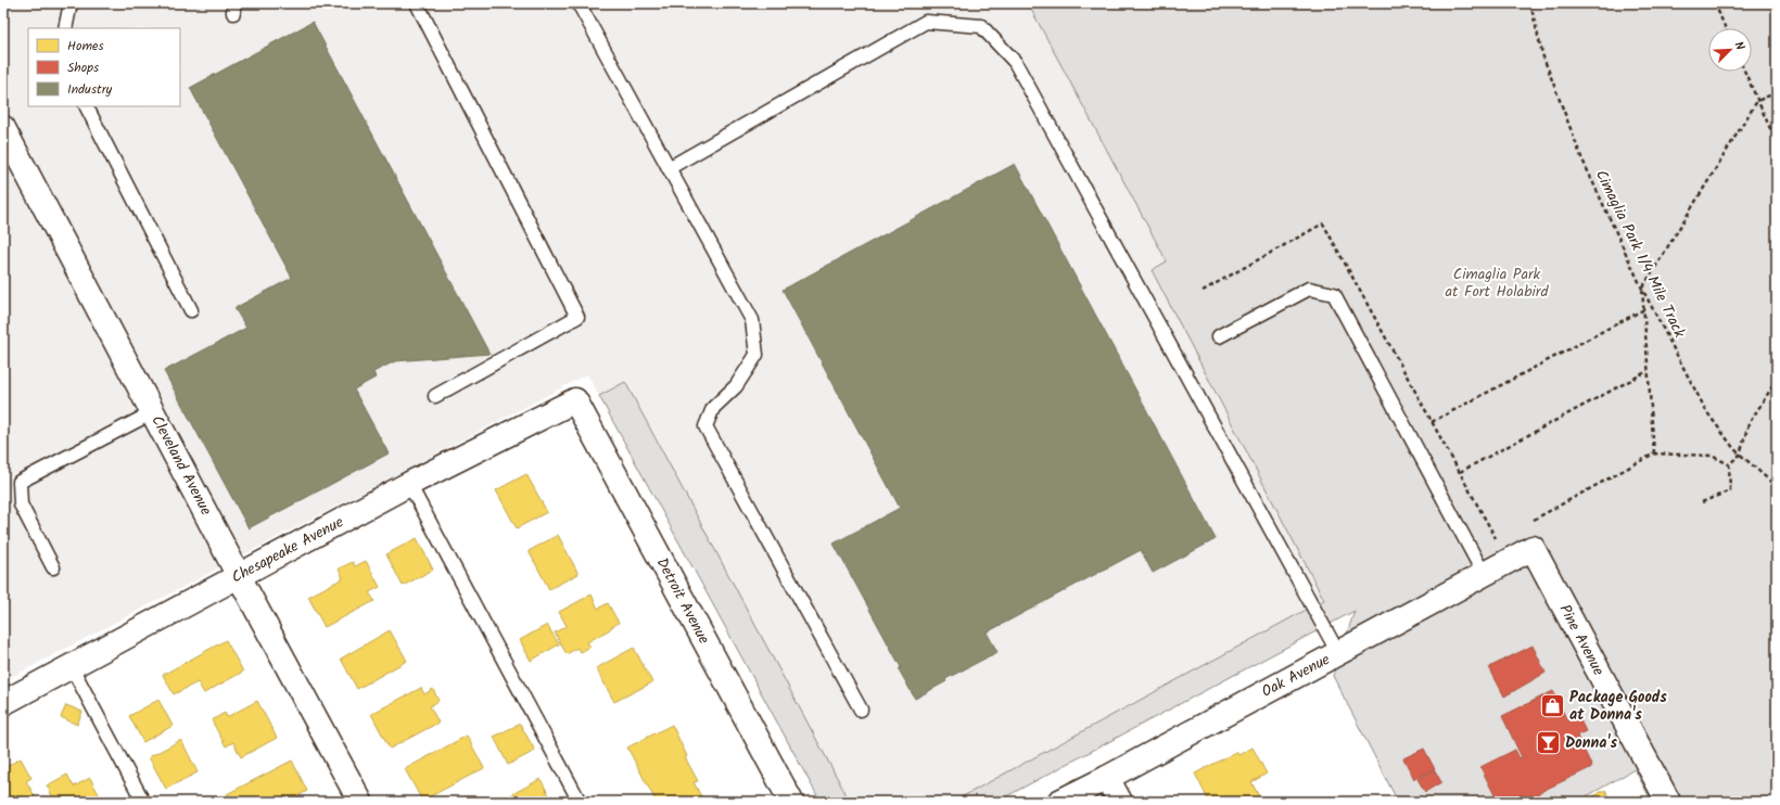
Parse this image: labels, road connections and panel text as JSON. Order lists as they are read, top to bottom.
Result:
{
  "streets": {
    "street": [
      "Cleveland Avenue",
      "Chesapeake Avenue",
      "Detroit Avenue",
      "Pine Avenue",
      "Oak Avenue"
    ],
    "path": ["Cimaglia Park 1/4 Mile Track"]
  },
  "crossings": [
    ["Cleveland Avenue", "Chesapeake Avenue"],
    ["Chesapeake Avenue", "Detroit Avenue"],
    ["Pine Avenue", "Oak Avenue"]
  ],
  "parks": ["Cimaglia Park at Fort Holabird"],
  "places": {
    "shop": ["Package Goods at Donna's"],
    "bar": ["Donna's"]
  },
  "legend": ["Homes", "Shops", "Industry"],
  "north": "top right"
}
